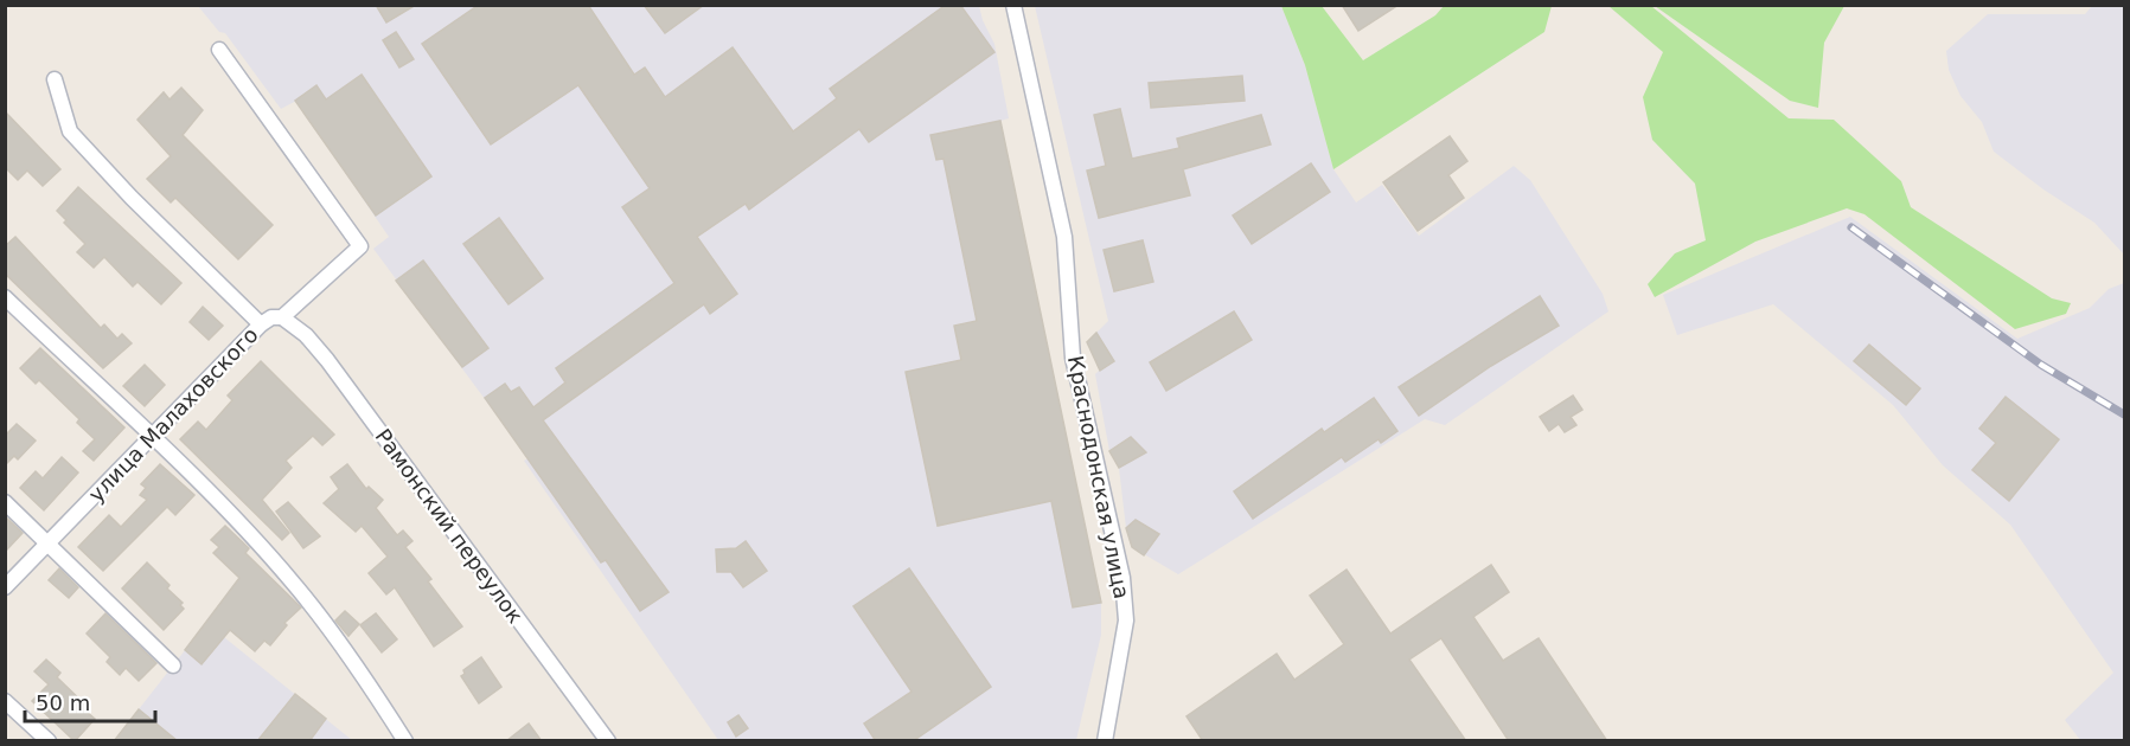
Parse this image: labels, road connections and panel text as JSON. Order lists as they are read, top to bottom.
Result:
{
  "streets": {
    "street": ["улица Малаховского", "Краснодонская улица", "Рамонский переулок"]
  },
  "crossings": [
    ["улица Малаховского", "Рамонский переулок"]
  ],
  "scale_bar": "50 m"
}
